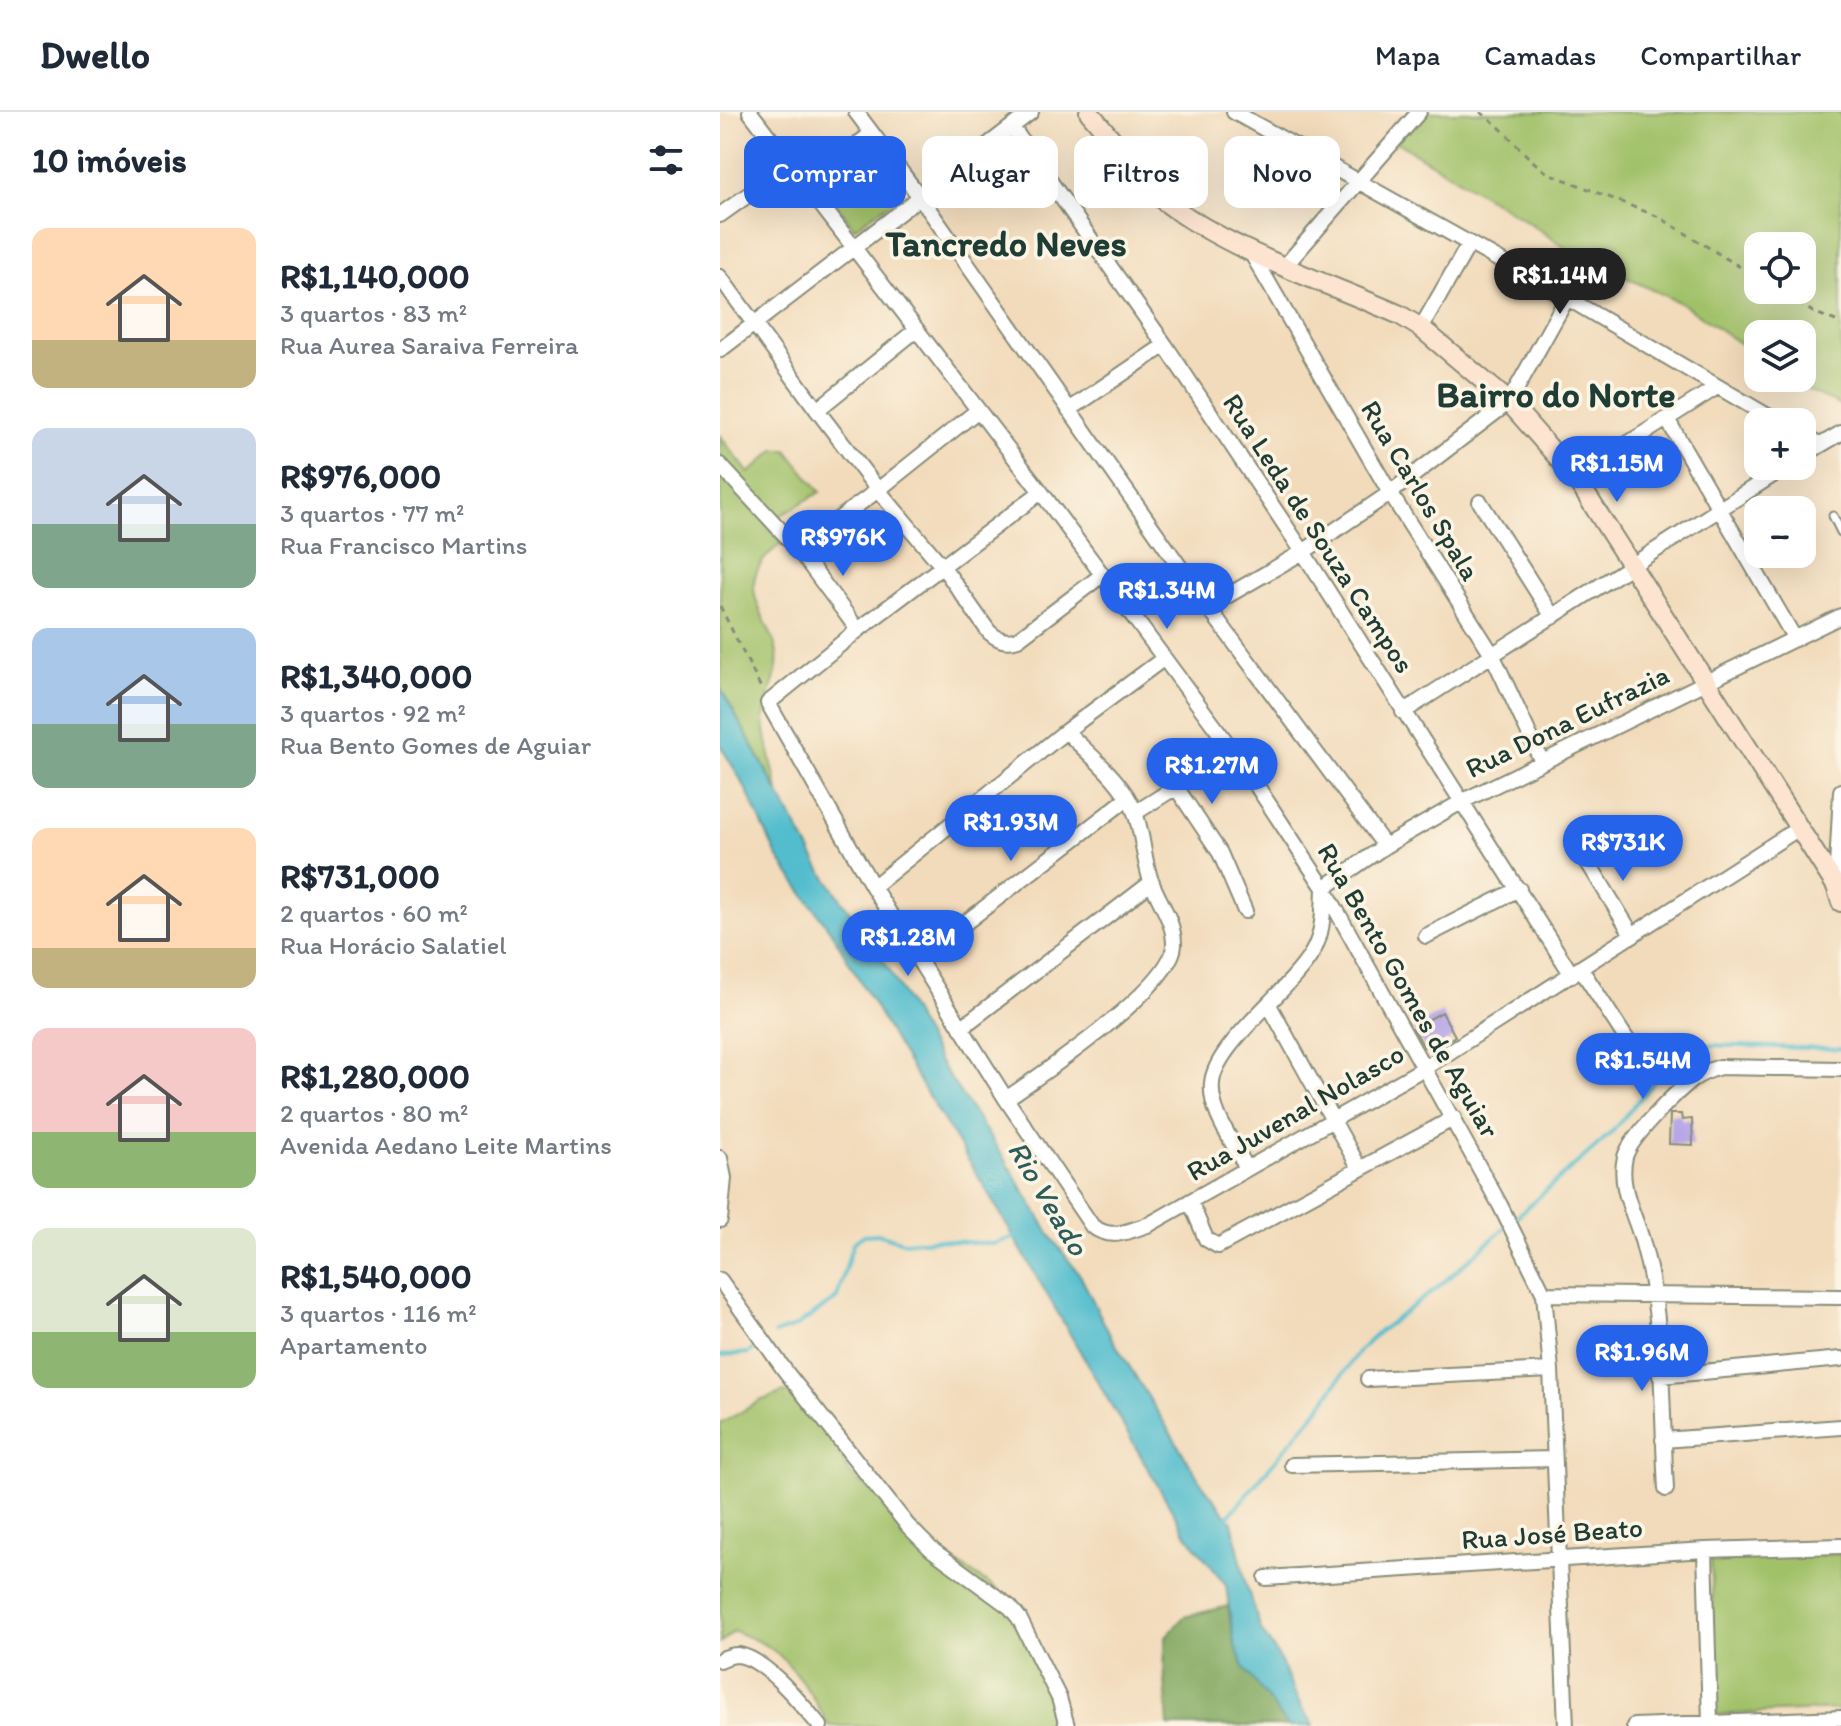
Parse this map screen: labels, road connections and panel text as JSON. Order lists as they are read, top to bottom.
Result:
{
  "streets": {
    "street": [
      "Rua Carlos Spala",
      "Rua Leda de Souza Campos",
      "Rua Dona Eufrazia",
      "Rua Bento Gomes de Aguiar",
      "Rua Juvenal Nolasco",
      "Rua José Beato"
    ]
  },
  "crossings": [
    ["Rua Carlos Spala", "Rua Dona Eufrazia"],
    ["Rua Leda de Souza Campos", "Rua Dona Eufrazia"],
    ["Rua Leda de Souza Campos", "Rua Juvenal Nolasco"],
    ["Rua Dona Eufrazia", "Rua Bento Gomes de Aguiar"],
    ["Rua Bento Gomes de Aguiar", "Rua Juvenal Nolasco"]
  ],
  "districts": ["Tancredo Neves", "Bairro do Norte"],
  "water": ["Rio Veado"],
  "page": {
    "header": "Dwello",
    "nav": ["Mapa", "Camadas", "Compartilhar"],
    "heading": "10 imóveis",
    "chip": [
      "Comprar",
      "Alugar",
      "Filtros",
      "Novo"
    ],
    "list": [
      {
        "name": "R$1,140,000",
        "note": "3 quartos · 83 m² · Rua Aurea Saraiva Ferreira"
      },
      {
        "name": "R$976,000",
        "note": "3 quartos · 77 m² · Rua Francisco Martins"
      },
      {
        "name": "R$1,340,000",
        "note": "3 quartos · 92 m² · Rua Bento Gomes de Aguiar"
      },
      {
        "name": "R$731,000",
        "note": "2 quartos · 60 m² · Rua Horácio Salatiel"
      },
      {
        "name": "R$1,280,000",
        "note": "2 quartos · 80 m² · Avenida Aedano Leite Martins"
      },
      {
        "name": "R$1,540,000",
        "note": "3 quartos · 116 m² · Apartamento"
      }
    ],
    "map_buttons": ["+", "−"],
    "price": [
      "R$1.14M",
      "R$1.15M",
      "R$976K",
      "R$1.34M",
      "R$1.27M",
      "R$1.93M",
      "R$731K",
      "R$1.28M",
      "R$1.54M",
      "R$1.96M"
    ]
  }
}
